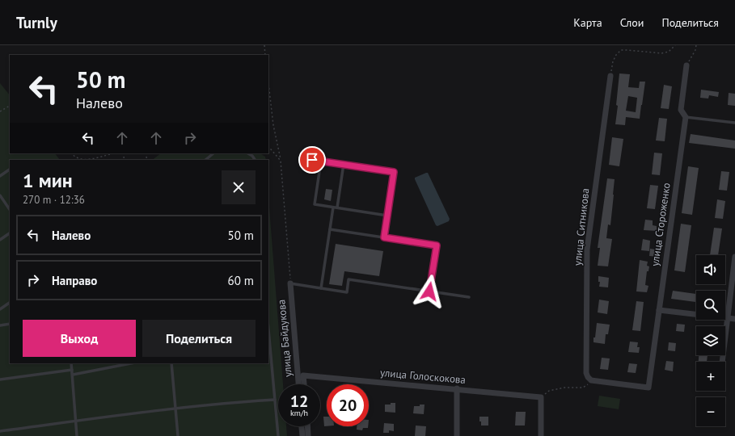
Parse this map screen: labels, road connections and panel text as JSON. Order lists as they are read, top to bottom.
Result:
{
  "streets": {
    "street": [
      "улица Стороженко",
      "улица Ситникова",
      "улица Байдукова",
      "улица Голоскокова"
    ]
  },
  "crossings": [
    ["улица Стороженко", "улица Ситникова"],
    ["улица Байдукова", "улица Голоскокова"]
  ],
  "page": {
    "header": "Turnly",
    "nav": ["Карта", "Слои", "Поделиться"],
    "turn": ["50 m", "Налево"],
    "heading": ["1 мин", "270 m · 12:36"],
    "list": [
      {
        "name": "Налево",
        "value": "50 m"
      },
      {
        "name": "Направо",
        "value": "60 m"
      }
    ],
    "map_buttons": ["+", "−"],
    "buttons": ["Выход", "Поделиться"],
    "speed": "12 km/h",
    "limit": "20"
  }
}
